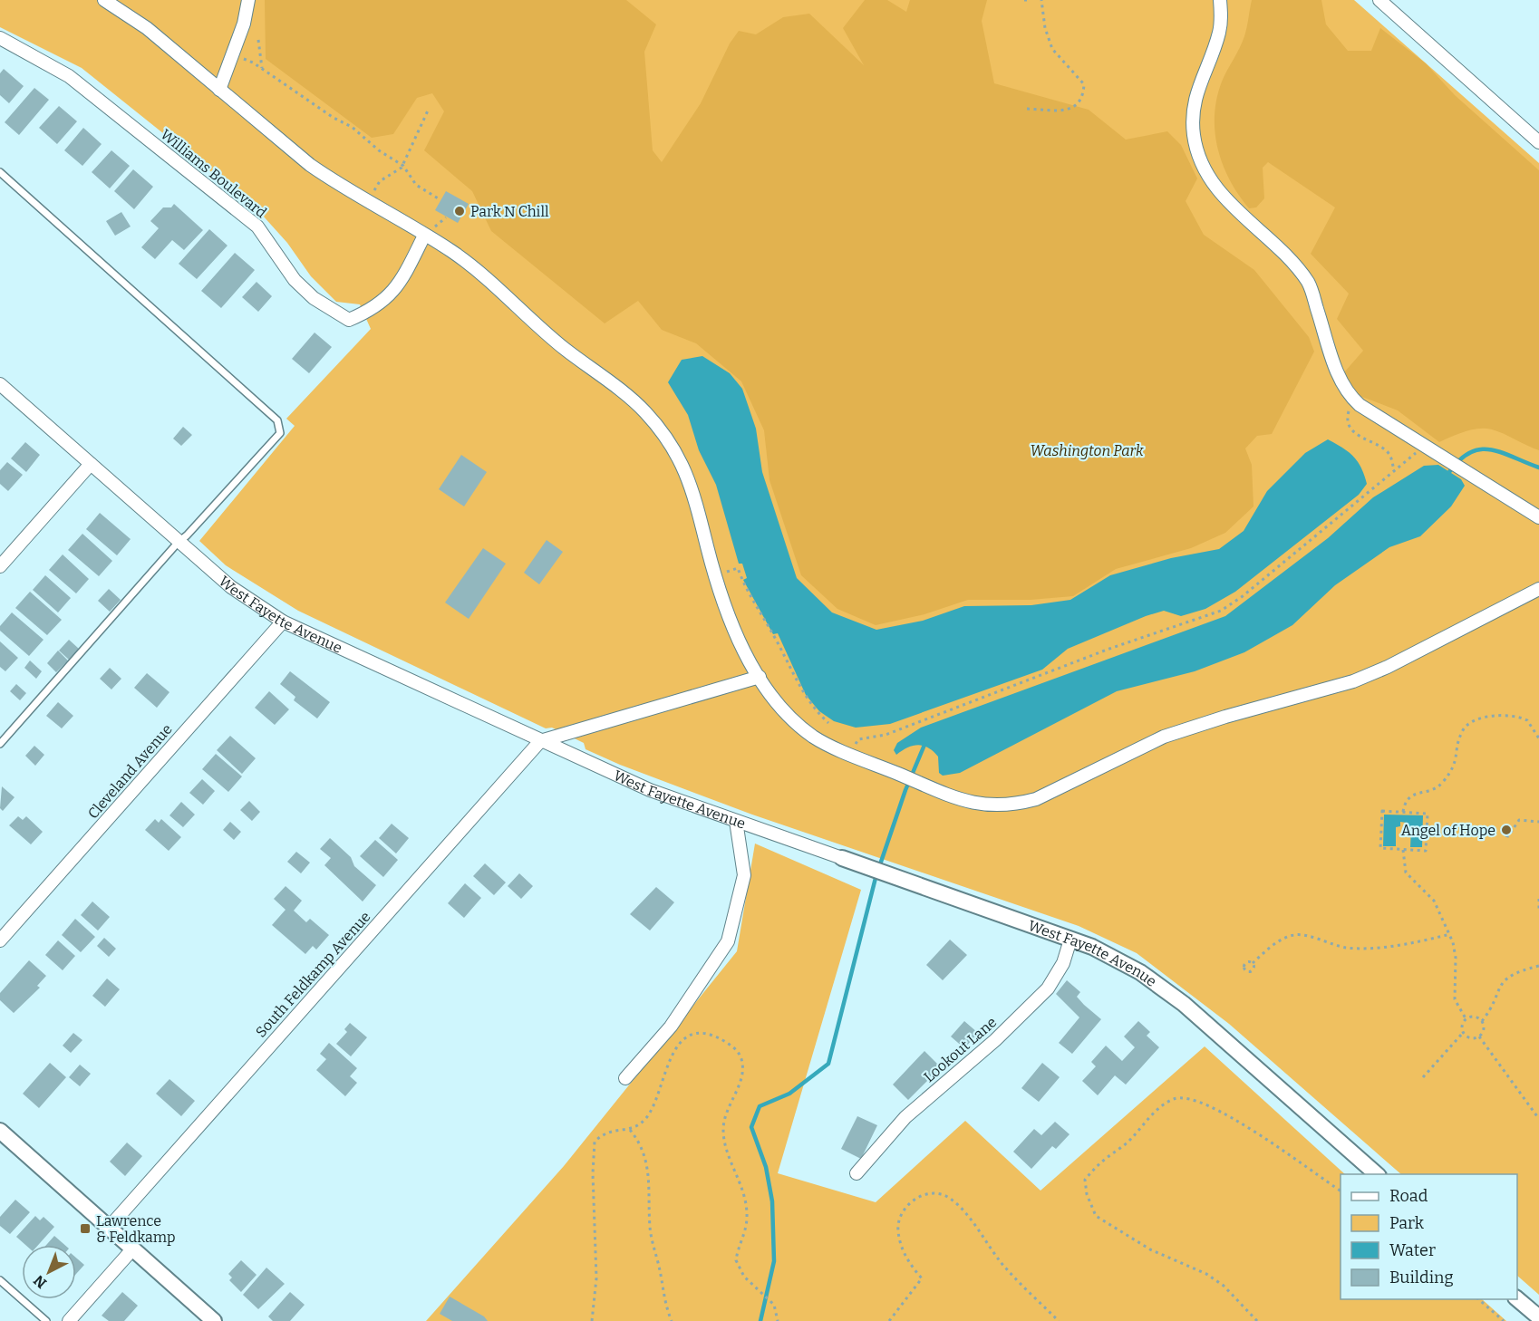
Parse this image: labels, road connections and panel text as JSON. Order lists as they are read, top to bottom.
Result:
{
  "streets": {
    "street": [
      "Williams Boulevard",
      "West Fayette Avenue",
      "Cleveland Avenue",
      "South Feldkamp Avenue",
      "Lookout Lane"
    ]
  },
  "crossings": [
    ["West Fayette Avenue", "Cleveland Avenue"],
    ["West Fayette Avenue", "South Feldkamp Avenue"],
    ["West Fayette Avenue", "Lookout Lane"]
  ],
  "parks": ["Washington Park"],
  "places": {
    "other": ["Park N Chill", "Angel of Hope"],
    "transit": ["Lawrence & Feldkamp"]
  },
  "legend": [
    "Road",
    "Park",
    "Water",
    "Building"
  ],
  "north": "bottom left"
}
